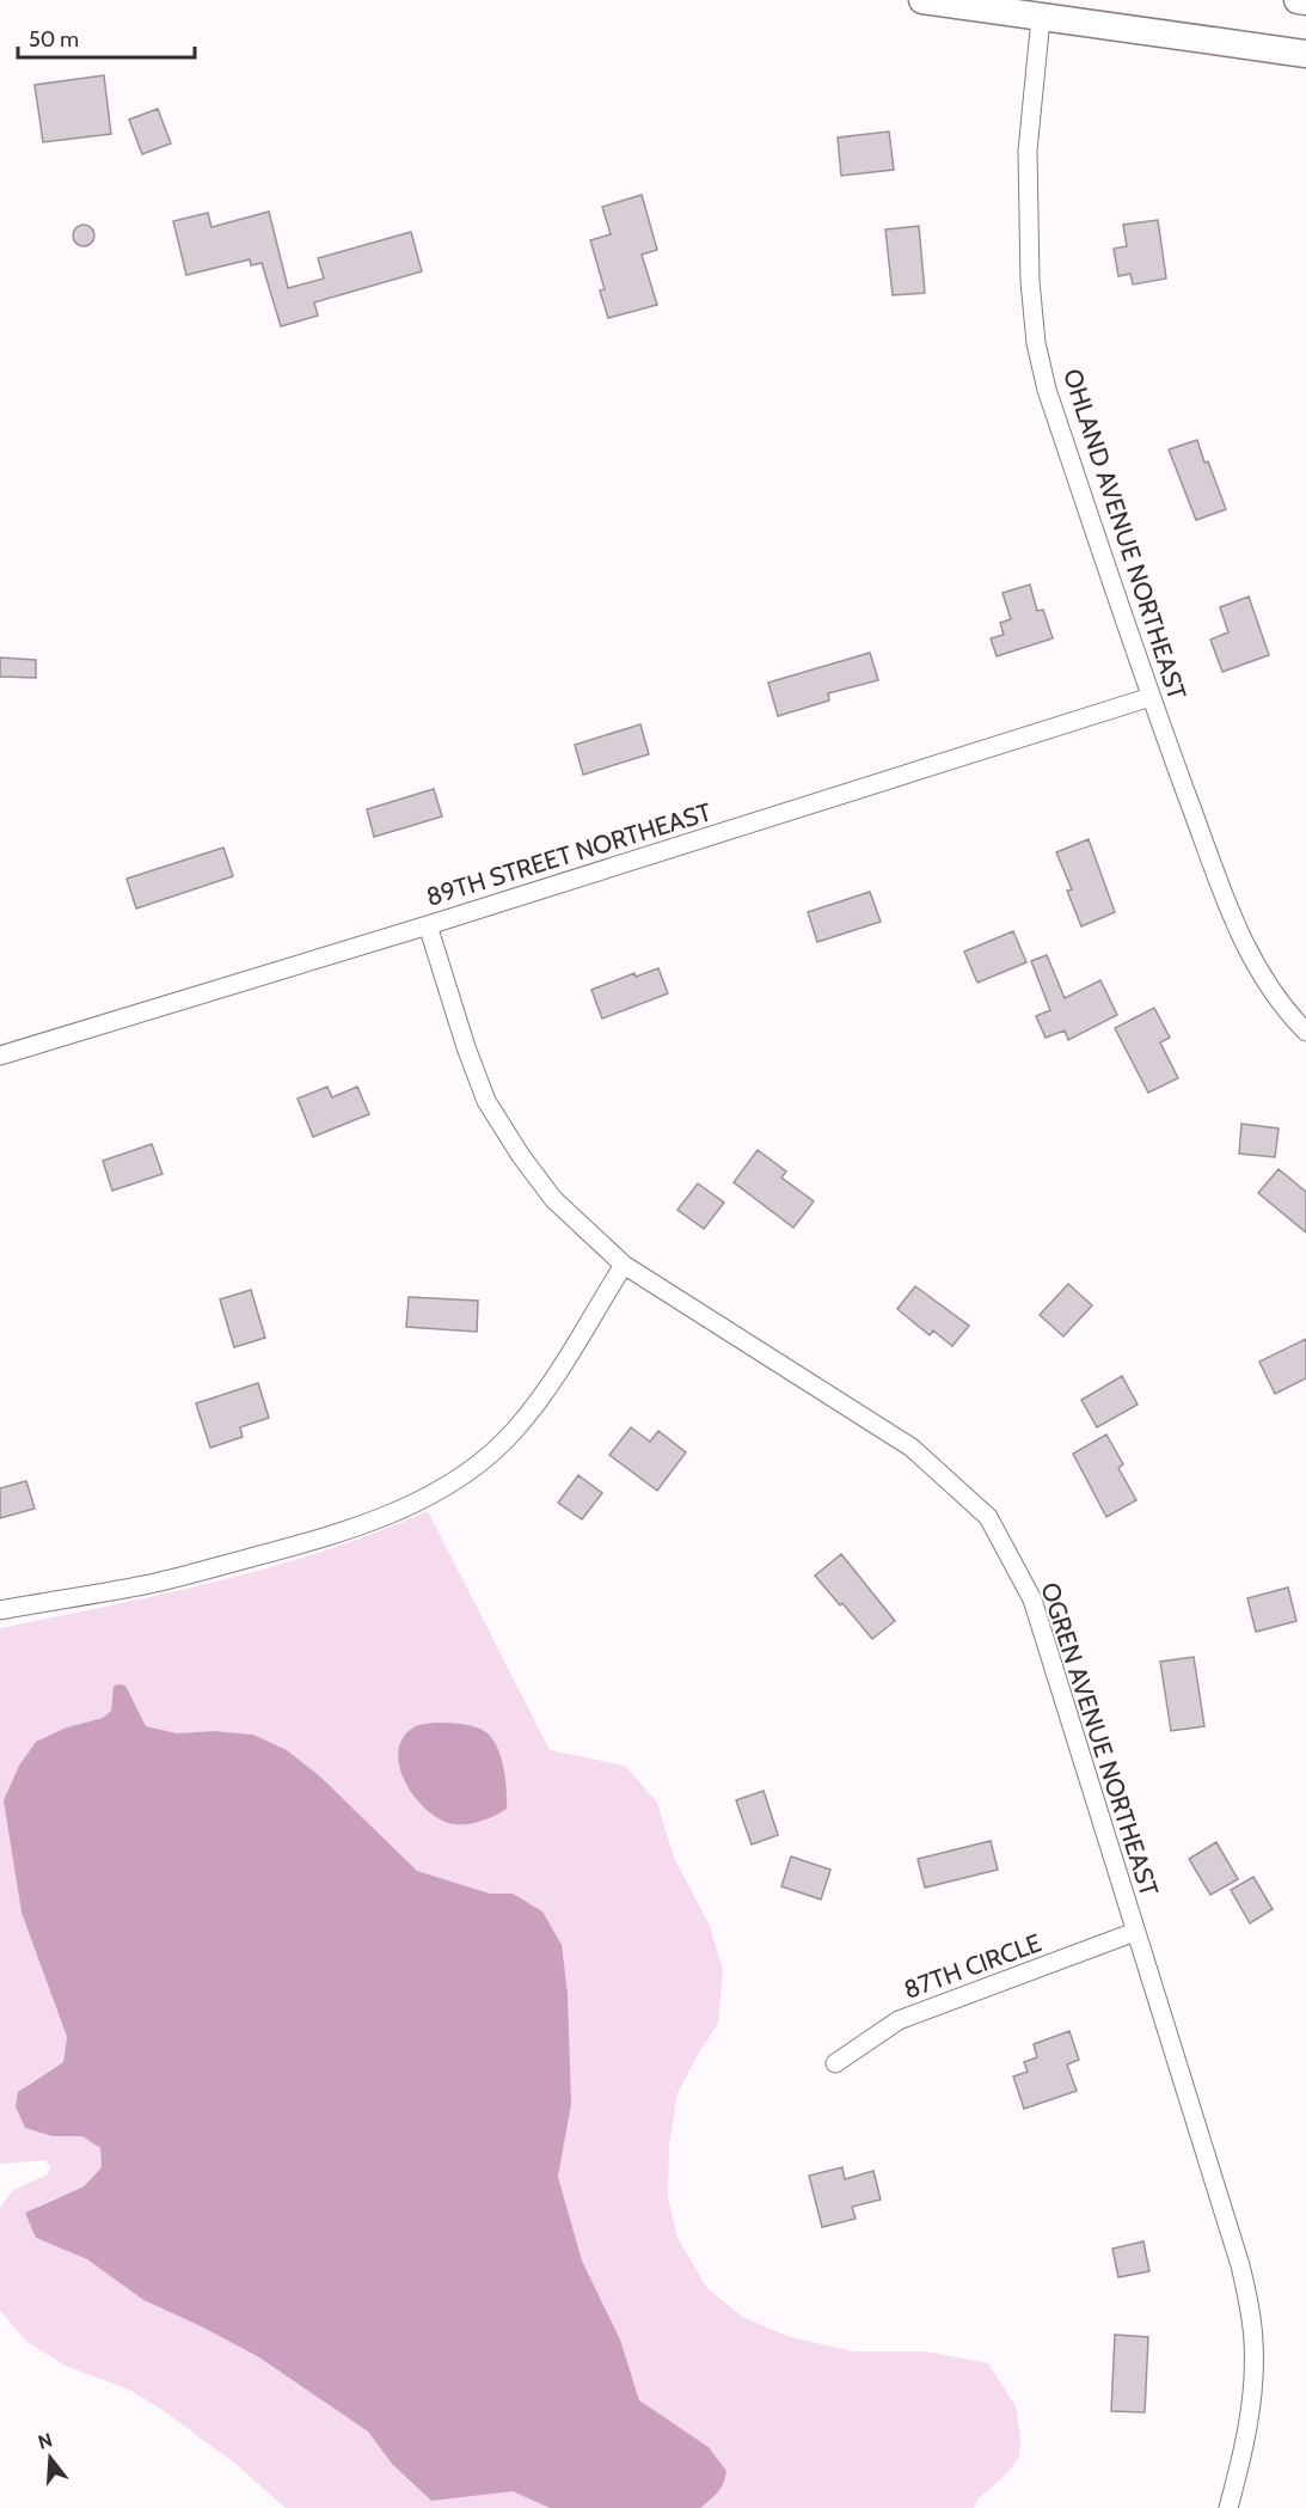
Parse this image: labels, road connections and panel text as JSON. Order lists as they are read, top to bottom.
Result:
{
  "streets": {
    "street": [
      "OHLAND AVENUE NORTHEAST",
      "89TH STREET NORTHEAST",
      "OGREN AVENUE NORTHEAST",
      "87TH CIRCLE"
    ]
  },
  "crossings": [
    ["OHLAND AVENUE NORTHEAST", "89TH STREET NORTHEAST"],
    ["89TH STREET NORTHEAST", "OGREN AVENUE NORTHEAST"],
    ["OGREN AVENUE NORTHEAST", "87TH CIRCLE"]
  ],
  "scale_bar": "50 m",
  "north": "top"
}
